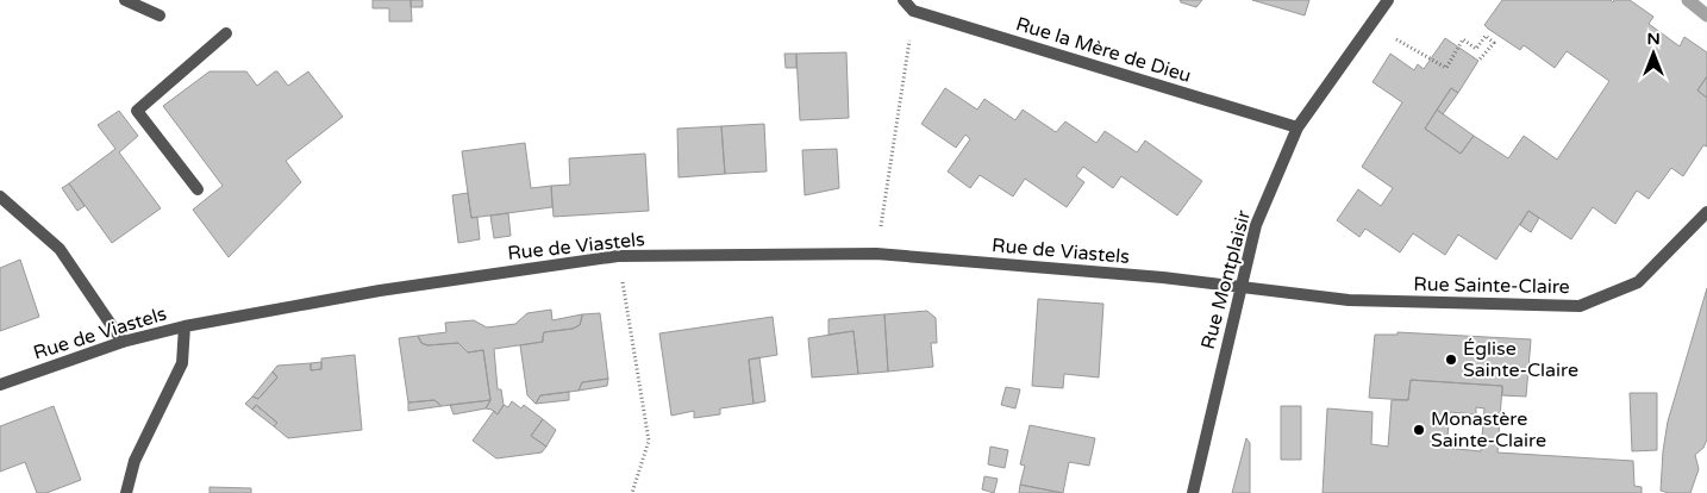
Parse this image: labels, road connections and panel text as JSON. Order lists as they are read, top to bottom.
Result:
{
  "streets": {
    "street": [
      "Rue la Mère de Dieu",
      "Rue de Viastels",
      "Rue Montplaisir",
      "Rue Sainte-Claire"
    ]
  },
  "crossings": [
    ["Rue la Mère de Dieu", "Rue Montplaisir"],
    ["Rue de Viastels", "Rue Montplaisir"],
    ["Rue de Viastels", "Rue Sainte-Claire"],
    ["Rue Montplaisir", "Rue Sainte-Claire"]
  ],
  "places": ["Église Sainte-Claire", "Monastère Sainte-Claire"],
  "north": "top"
}
